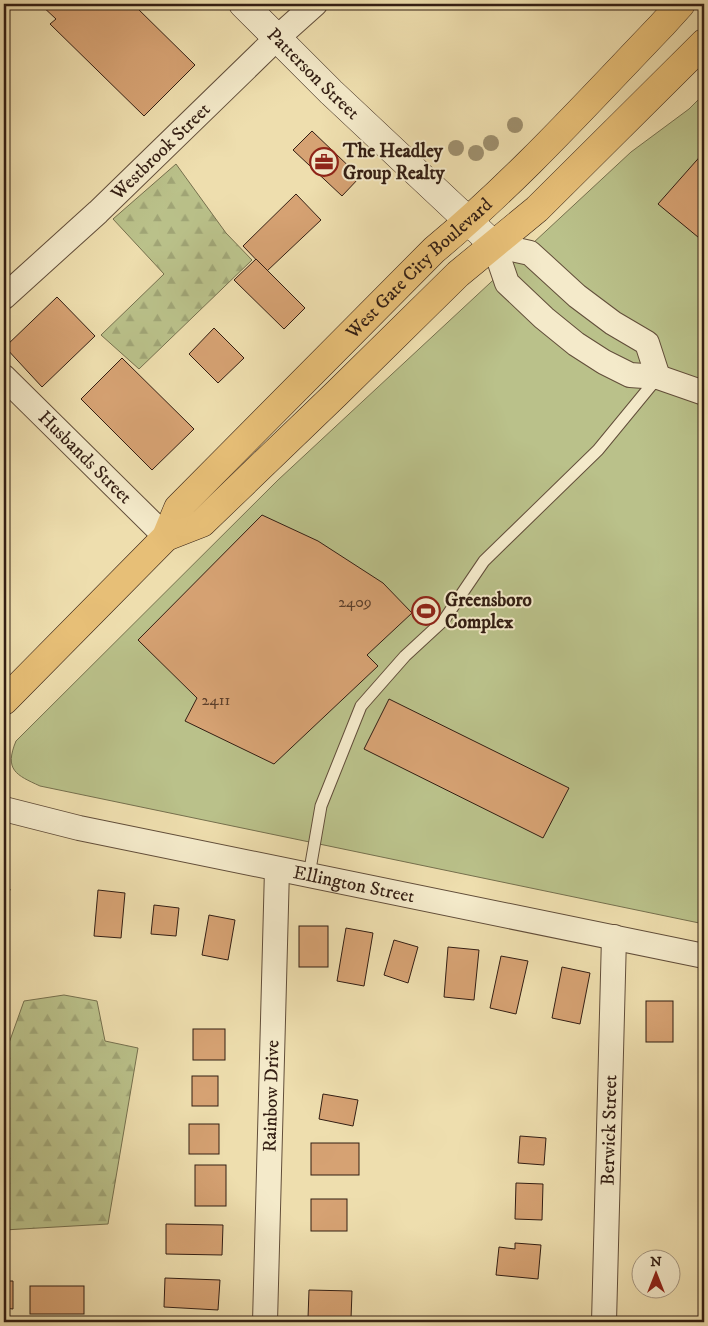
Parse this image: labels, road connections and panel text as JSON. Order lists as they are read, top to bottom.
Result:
{
  "streets": {
    "main road": ["Patterson Street", "West Gate City Boulevard"],
    "street": [
      "Westbrook Street",
      "Husbands Street",
      "Ellington Street",
      "Rainbow Drive",
      "Berwick Street"
    ]
  },
  "crossings": [
    ["Patterson Street", "Westbrook Street"],
    ["Patterson Street", "West Gate City Boulevard"],
    ["West Gate City Boulevard", "Husbands Street"],
    ["Ellington Street", "Rainbow Drive"],
    ["Ellington Street", "Berwick Street"]
  ],
  "places": {
    "office": ["The Headley Group Realty"],
    "sports": ["Greensboro Complex"]
  },
  "house_numbers": ["2409", "2411"],
  "north": "top"
}
